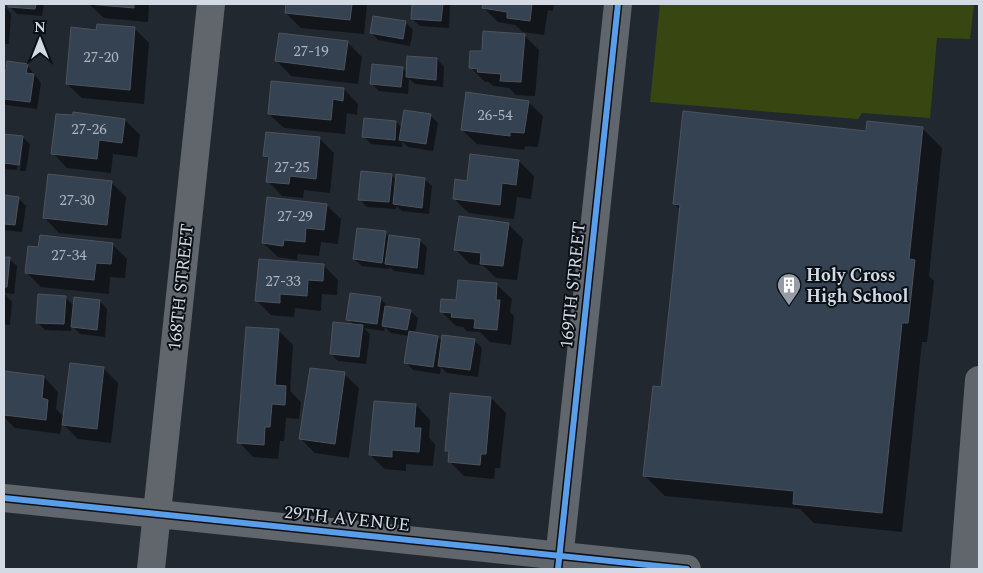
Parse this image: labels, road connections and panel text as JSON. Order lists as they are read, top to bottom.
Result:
{
  "streets": {
    "street": ["169TH STREET", "168TH STREET", "29TH AVENUE"]
  },
  "crossings": [
    ["169TH STREET", "29TH AVENUE"],
    ["168TH STREET", "29TH AVENUE"]
  ],
  "places": {
    "building": ["Holy Cross High School"]
  },
  "house_numbers": [
    "27-19",
    "27-20",
    "26-54",
    "27-26",
    "27-25",
    "27-30",
    "27-29",
    "27-34",
    "27-33"
  ],
  "north": "top"
}
